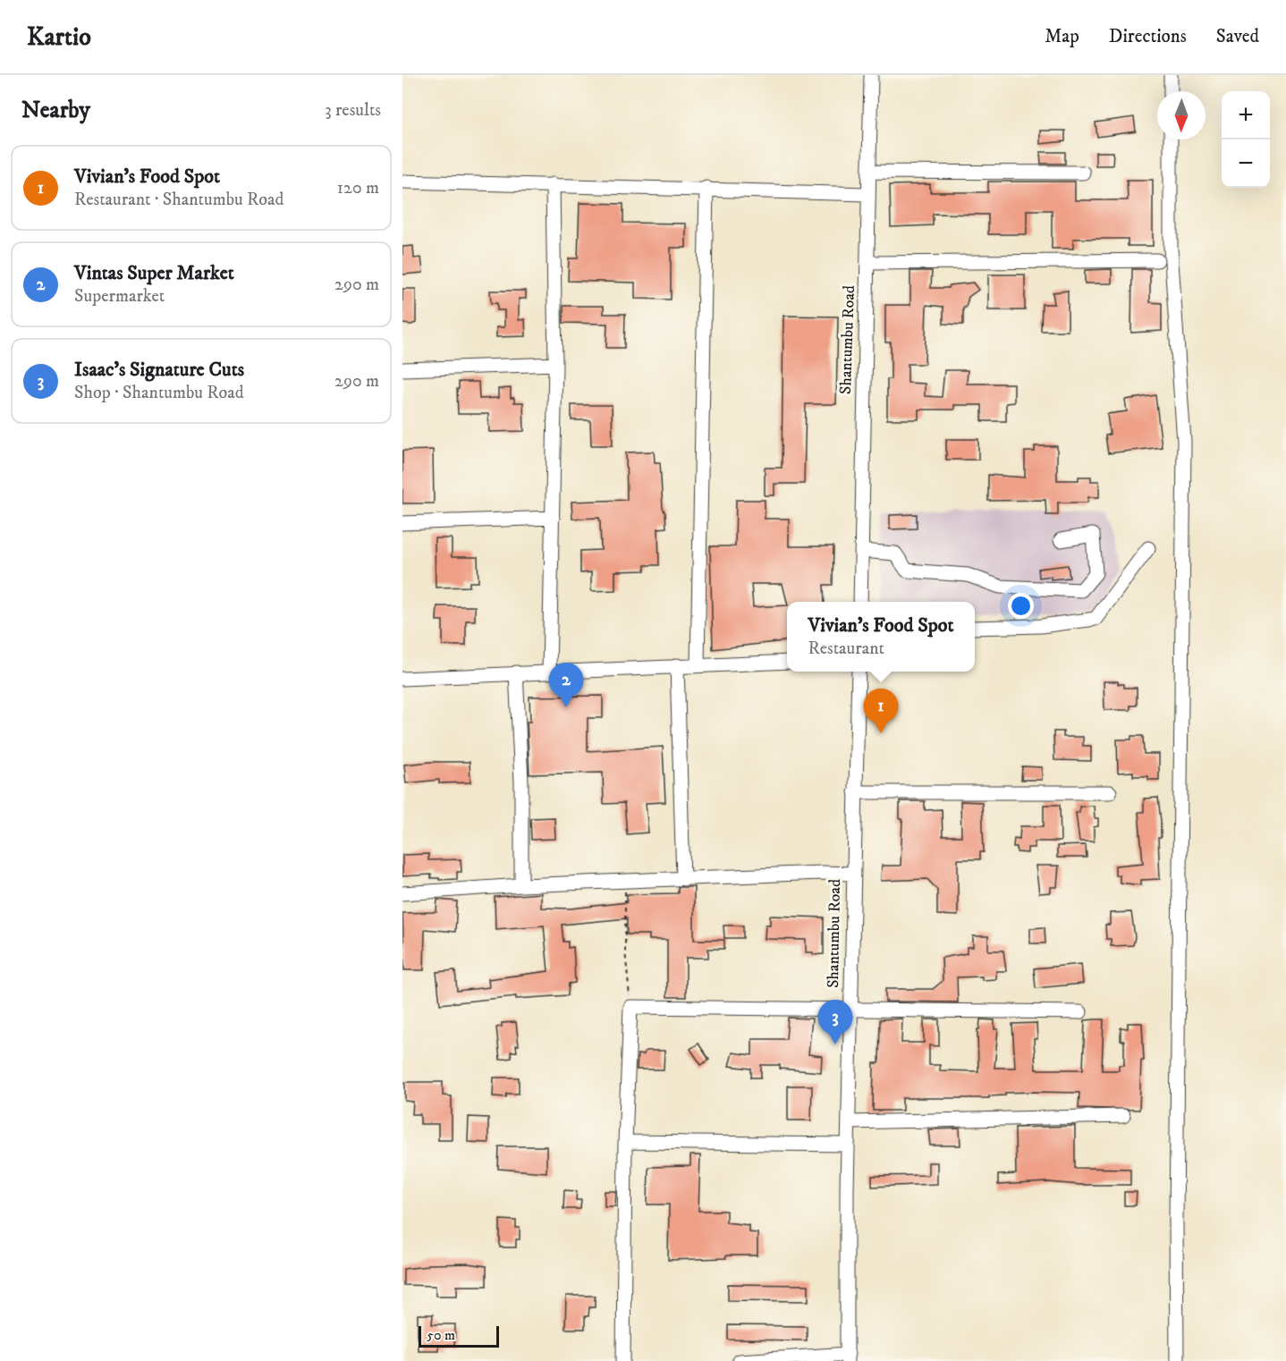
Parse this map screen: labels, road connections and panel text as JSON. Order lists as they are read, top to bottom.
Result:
{
  "streets": {
    "street": ["Shantumbu Road"]
  },
  "scale_bar": "50 m",
  "north": "bottom",
  "page": {
    "header": "Kartio",
    "nav": ["Map", "Directions", "Saved"],
    "heading": ["Nearby", "3 results"],
    "map_buttons": ["+", "−"],
    "list": [
      {
        "mark": "1",
        "name": "Vivian’s Food Spot",
        "note": "Restaurant · Shantumbu Road",
        "value": "120 m"
      },
      {
        "mark": "2",
        "name": "Vintas Super Market",
        "note": "Supermarket",
        "value": "290 m"
      },
      {
        "mark": "3",
        "name": "Isaac's Signature Cuts",
        "note": "Shop · Shantumbu Road",
        "value": "290 m"
      }
    ],
    "popup": ["Vivian’s Food Spot", "Restaurant"],
    "pins": ["2", "1", "3"],
    "scale": "50 m"
  }
}
